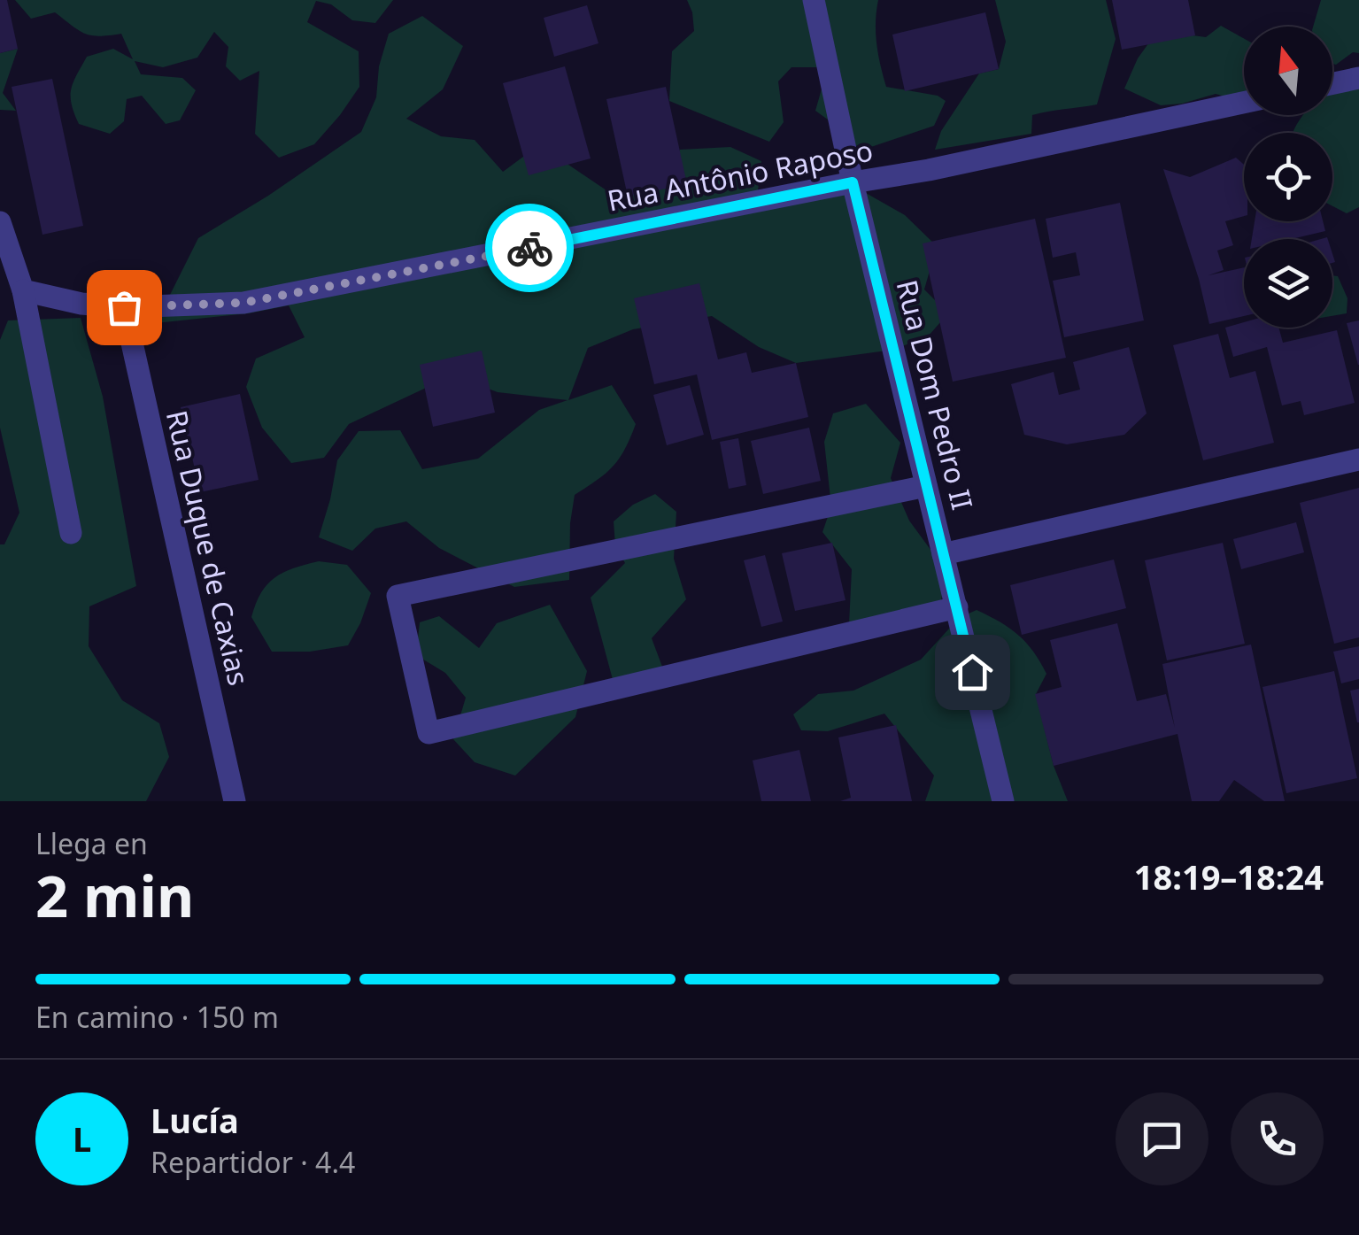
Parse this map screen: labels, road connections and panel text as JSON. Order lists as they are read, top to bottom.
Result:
{
  "streets": {
    "street": ["Rua Antônio Raposo", "Rua Dom Pedro II", "Rua Duque de Caxias"]
  },
  "crossings": [
    ["Rua Antônio Raposo", "Rua Dom Pedro II"],
    ["Rua Antônio Raposo", "Rua Duque de Caxias"]
  ],
  "north": "top",
  "page": {
    "heading": ["2 min", "Llega en", "18:19–18:24"],
    "panel": ["Lucía", "Repartidor · 4.4"],
    "bar": "En camino · 150 m",
    "round": "L"
  }
}
